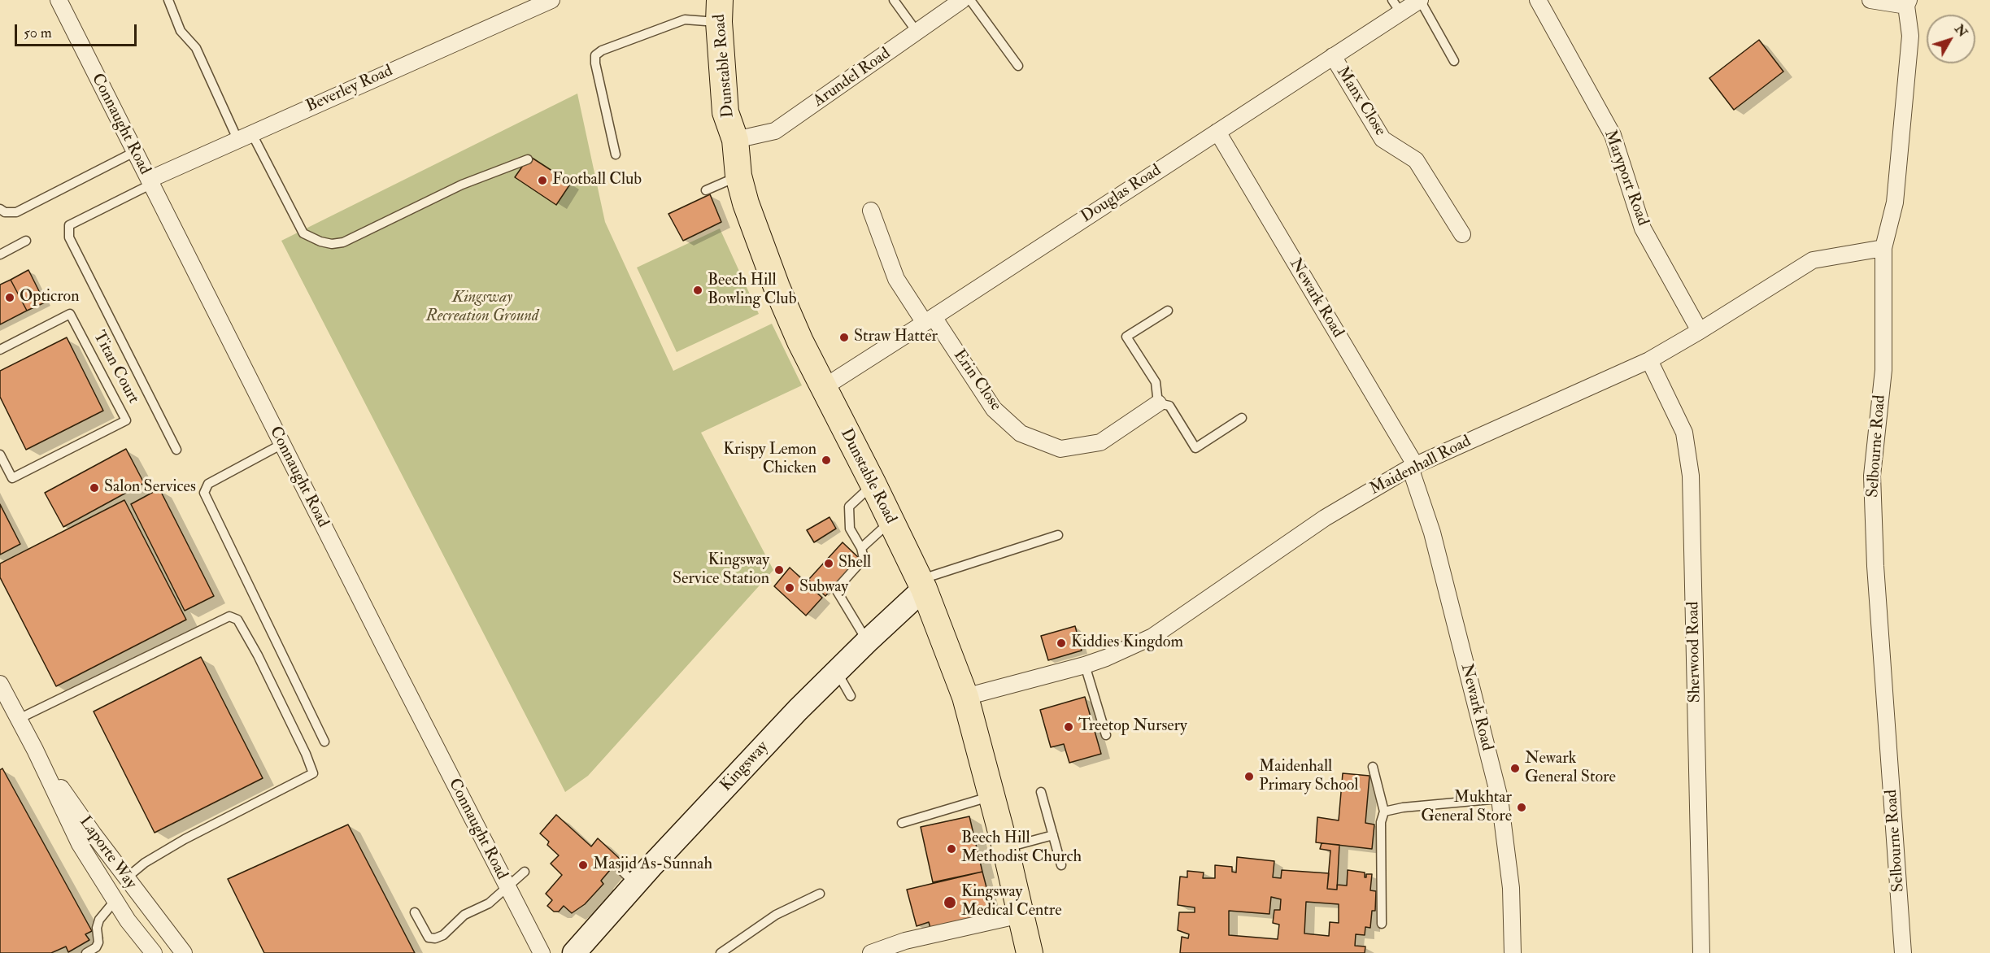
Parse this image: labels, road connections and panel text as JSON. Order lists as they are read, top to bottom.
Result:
{
  "streets": {
    "main road": ["Dunstable Road"],
    "street": [
      "Arundel Road",
      "Beverley Road",
      "Manx Close",
      "Connaught Road",
      "Maryport Road",
      "Douglas Road",
      "Newark Road",
      "Erin Close",
      "Selbourne Road",
      "Maidenhall Road",
      "Sherwood Road",
      "Kingsway",
      "Laporte Way"
    ],
    "lane": ["Titan Court"]
  },
  "crossings": [
    ["Dunstable Road", "Arundel Road"],
    ["Dunstable Road", "Douglas Road"],
    ["Dunstable Road", "Maidenhall Road"],
    ["Dunstable Road", "Kingsway"],
    ["Beverley Road", "Connaught Road"],
    ["Manx Close", "Douglas Road"],
    ["Maryport Road", "Maidenhall Road"],
    ["Douglas Road", "Newark Road"],
    ["Douglas Road", "Erin Close"],
    ["Newark Road", "Maidenhall Road"],
    ["Selbourne Road", "Maidenhall Road"],
    ["Maidenhall Road", "Sherwood Road"]
  ],
  "parks": ["Kingsway Recreation Ground"],
  "places": [
    "Football Club",
    "Beech Hill Bowling Club",
    "Opticron",
    "Straw Hatter",
    "Krispy Lemon Chicken",
    "Salon Services",
    "Shell",
    "Kingsway Service Station",
    "Subway",
    "Kiddies Kingdom",
    "Treetop Nursery",
    "Newark General Store",
    "Maidenhall Primary School",
    "Mukhtar General Store",
    "Beech Hill Methodist Church",
    "Masjid As-Sunnah",
    "Kingsway Medical Centre"
  ],
  "scale_bar": "50 m",
  "north": "top right"
}
